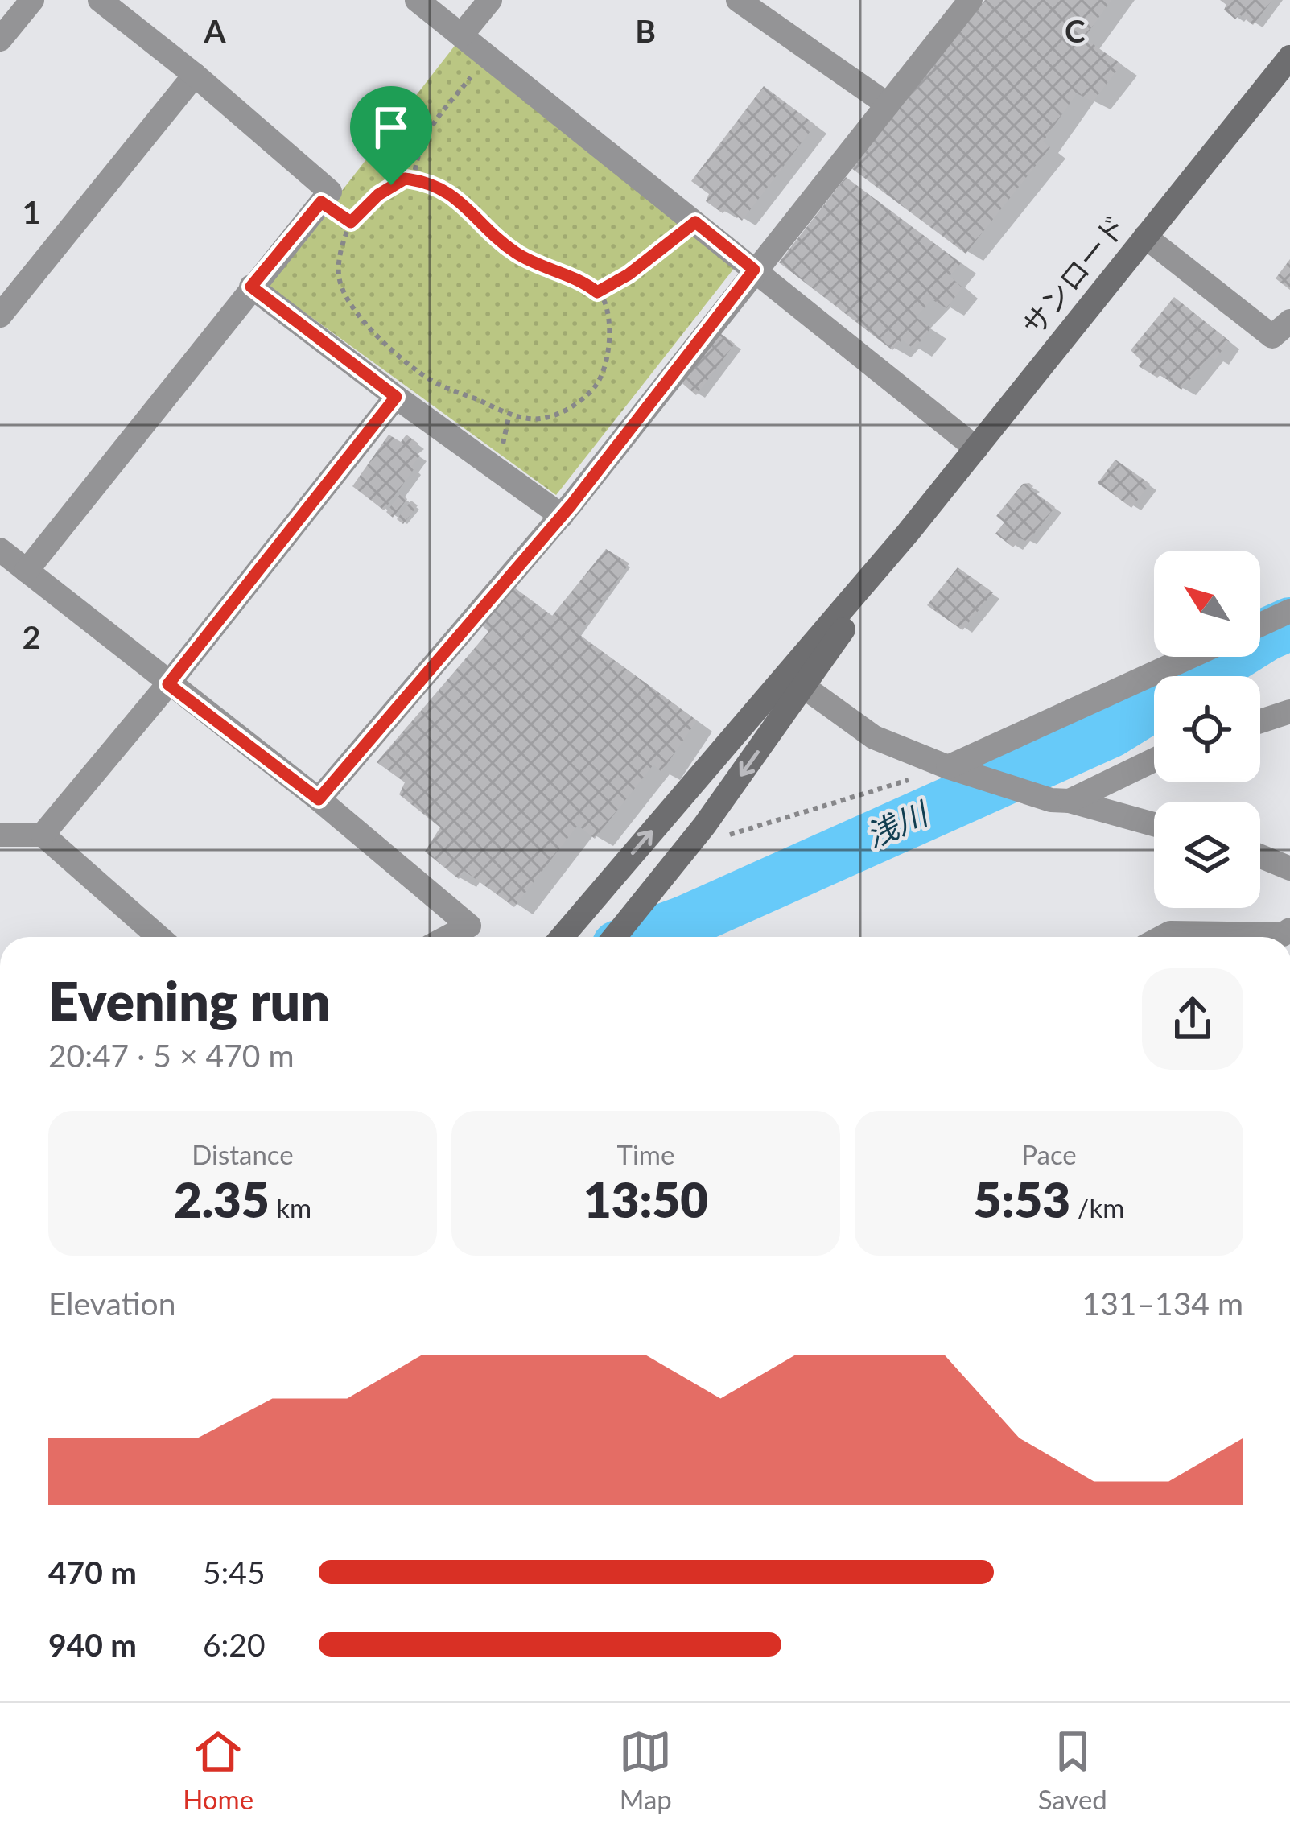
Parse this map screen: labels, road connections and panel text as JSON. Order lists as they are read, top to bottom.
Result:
{
  "streets": {
    "street": ["サンロード"]
  },
  "water": ["浅川"],
  "north": "top left",
  "page": {
    "heading": ["Evening run", "20:47 · 5 × 470 m"],
    "stats": [
      ["Distance", "2.35 km"],
      ["Time", "13:50"],
      ["Pace", "5:53 /km"]
    ],
    "chart": ["Elevation", "131–134 m"],
    "list": [
      {
        "name": "470 m",
        "note": "5:45"
      },
      {
        "name": "940 m",
        "note": "6:20"
      }
    ],
    "tabs": ["Home", "Map", "Saved"]
  },
  "grid": {
    "columns": ["A", "B", "C"],
    "rows": ["1", "2"]
  }
}
